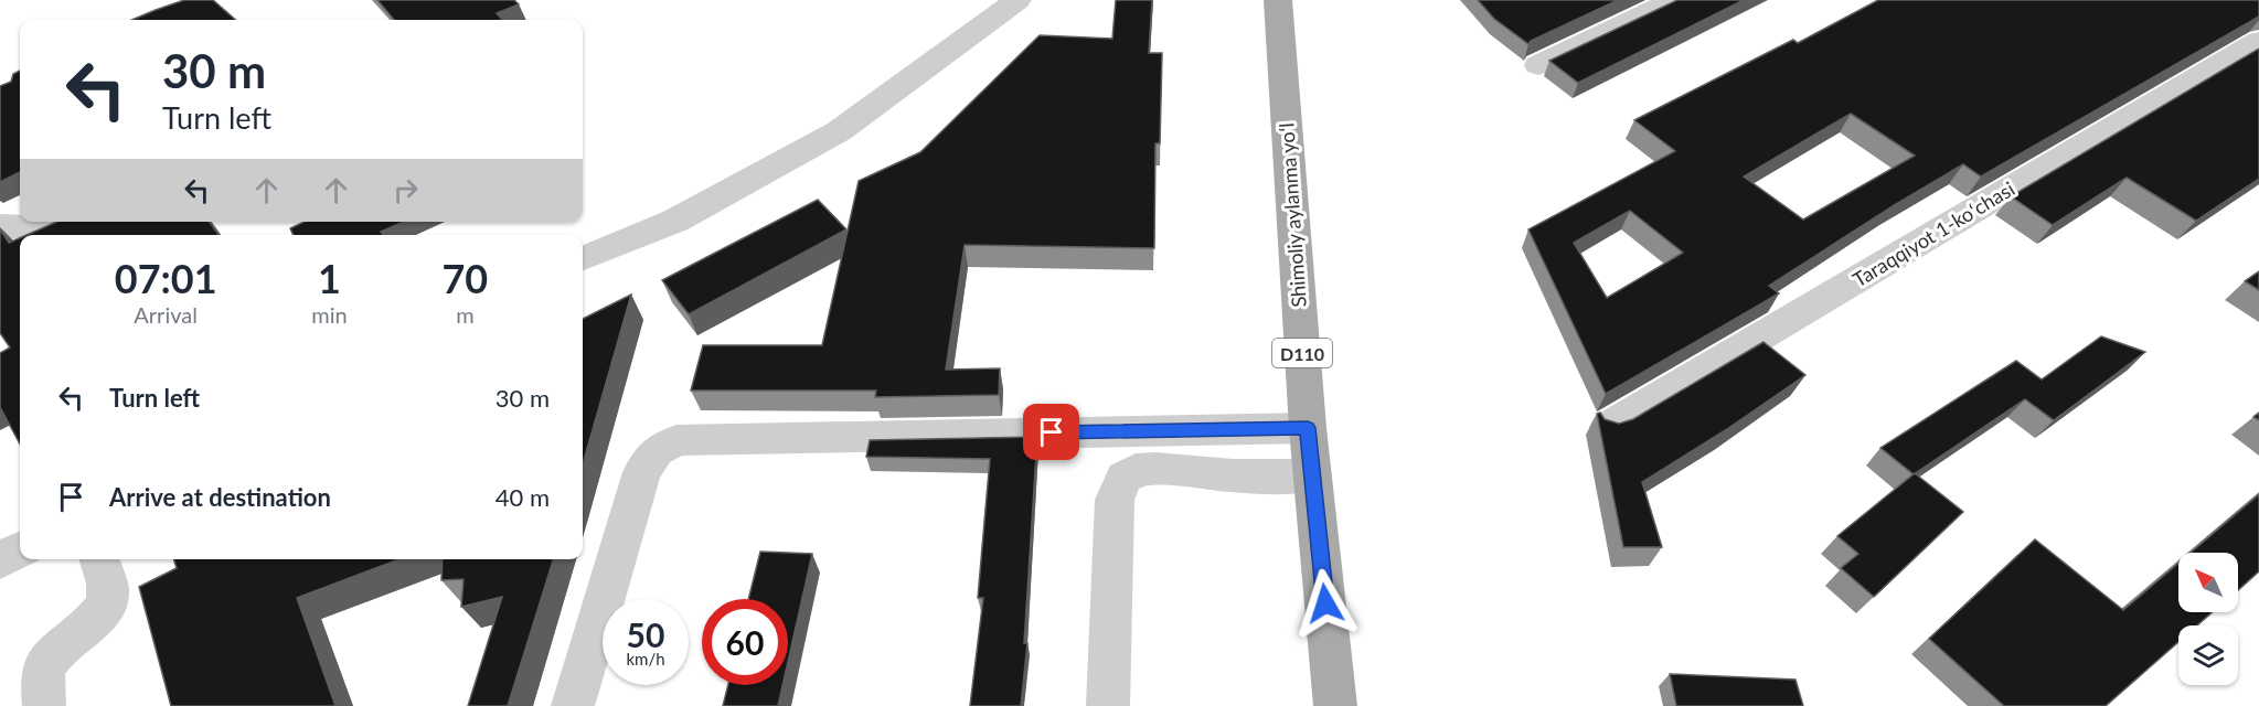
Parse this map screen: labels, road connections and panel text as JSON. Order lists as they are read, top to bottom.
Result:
{
  "streets": {
    "main road": ["Shimoliy aylanma yoʻl", "D110"],
    "street": ["Taraqqiyot 1-koʻchasi"]
  },
  "north": "top left",
  "page": {
    "turn": ["30 m", "Turn left"],
    "eta": [
      "07:01",
      "Arrival",
      "1",
      "min",
      "70",
      "m"
    ],
    "list": [
      {
        "name": "Turn left",
        "value": "30 m"
      },
      {
        "name": "Arrive at destination",
        "value": "40 m"
      }
    ],
    "speed": "50 km/h",
    "limit": "60"
  }
}
